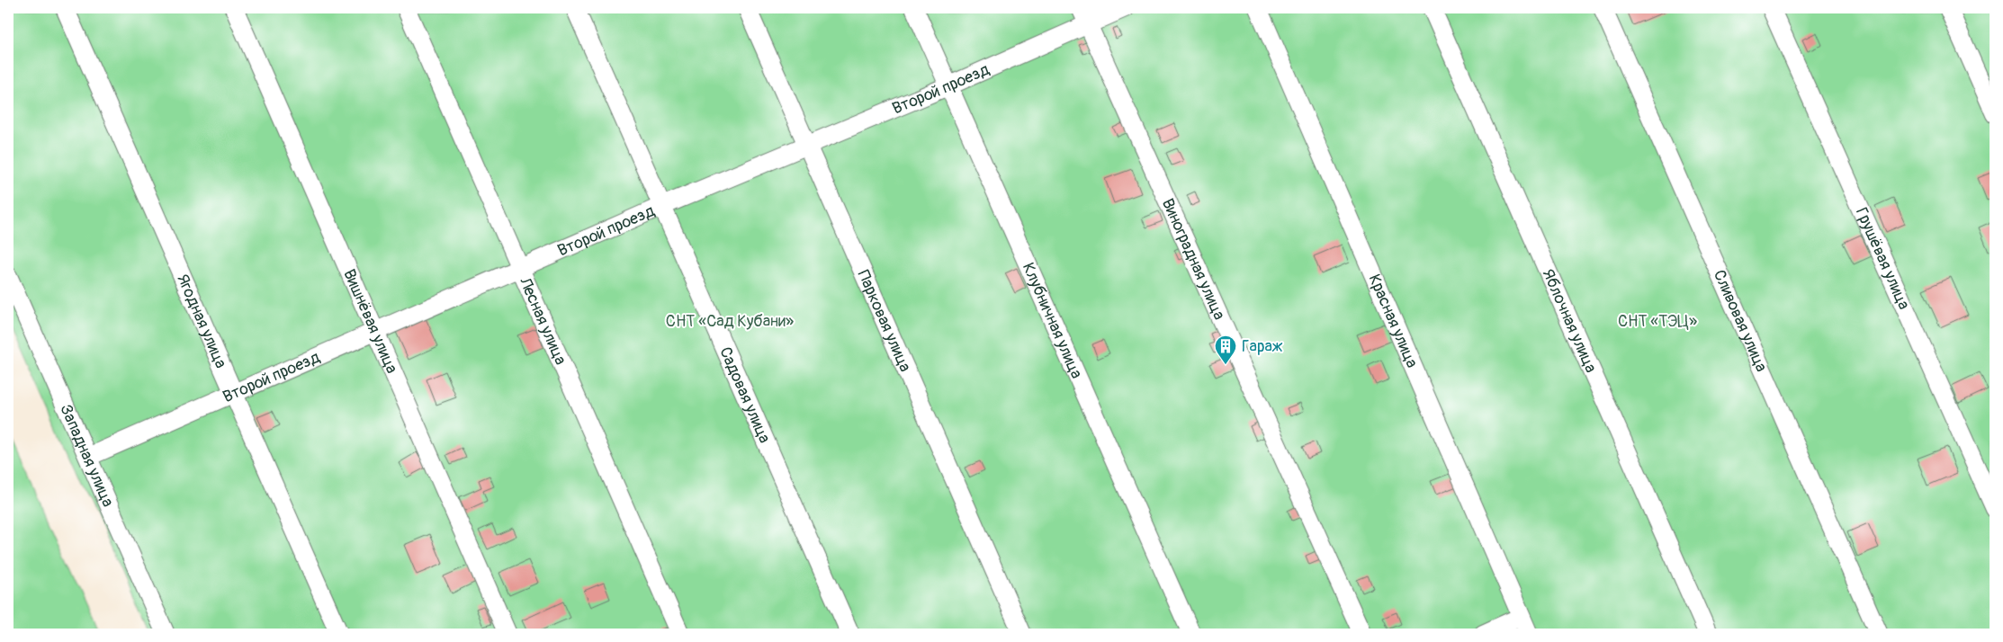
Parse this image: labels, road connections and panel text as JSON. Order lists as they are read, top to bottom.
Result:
{
  "streets": {
    "street": [
      "Второй проезд",
      "Грушёвая улица",
      "Виноградная улица",
      "Ягодная улица",
      "Вишнёвая улица",
      "Лесная улица",
      "Парковая улица",
      "Клубничная улица",
      "Красная улица",
      "Яблочная улица",
      "Сливовая улица",
      "Садовая улица",
      "Западная улица"
    ]
  },
  "crossings": [
    ["Второй проезд", "Виноградная улица"],
    ["Второй проезд", "Ягодная улица"],
    ["Второй проезд", "Вишнёвая улица"],
    ["Второй проезд", "Лесная улица"],
    ["Второй проезд", "Парковая улица"],
    ["Второй проезд", "Клубничная улица"],
    ["Второй проезд", "Садовая улица"],
    ["Второй проезд", "Западная улица"]
  ],
  "parks": ["СНТ «Сад Кубани»", "СНТ «ТЭЦ»"],
  "places": {
    "building": ["Гараж"]
  }
}
